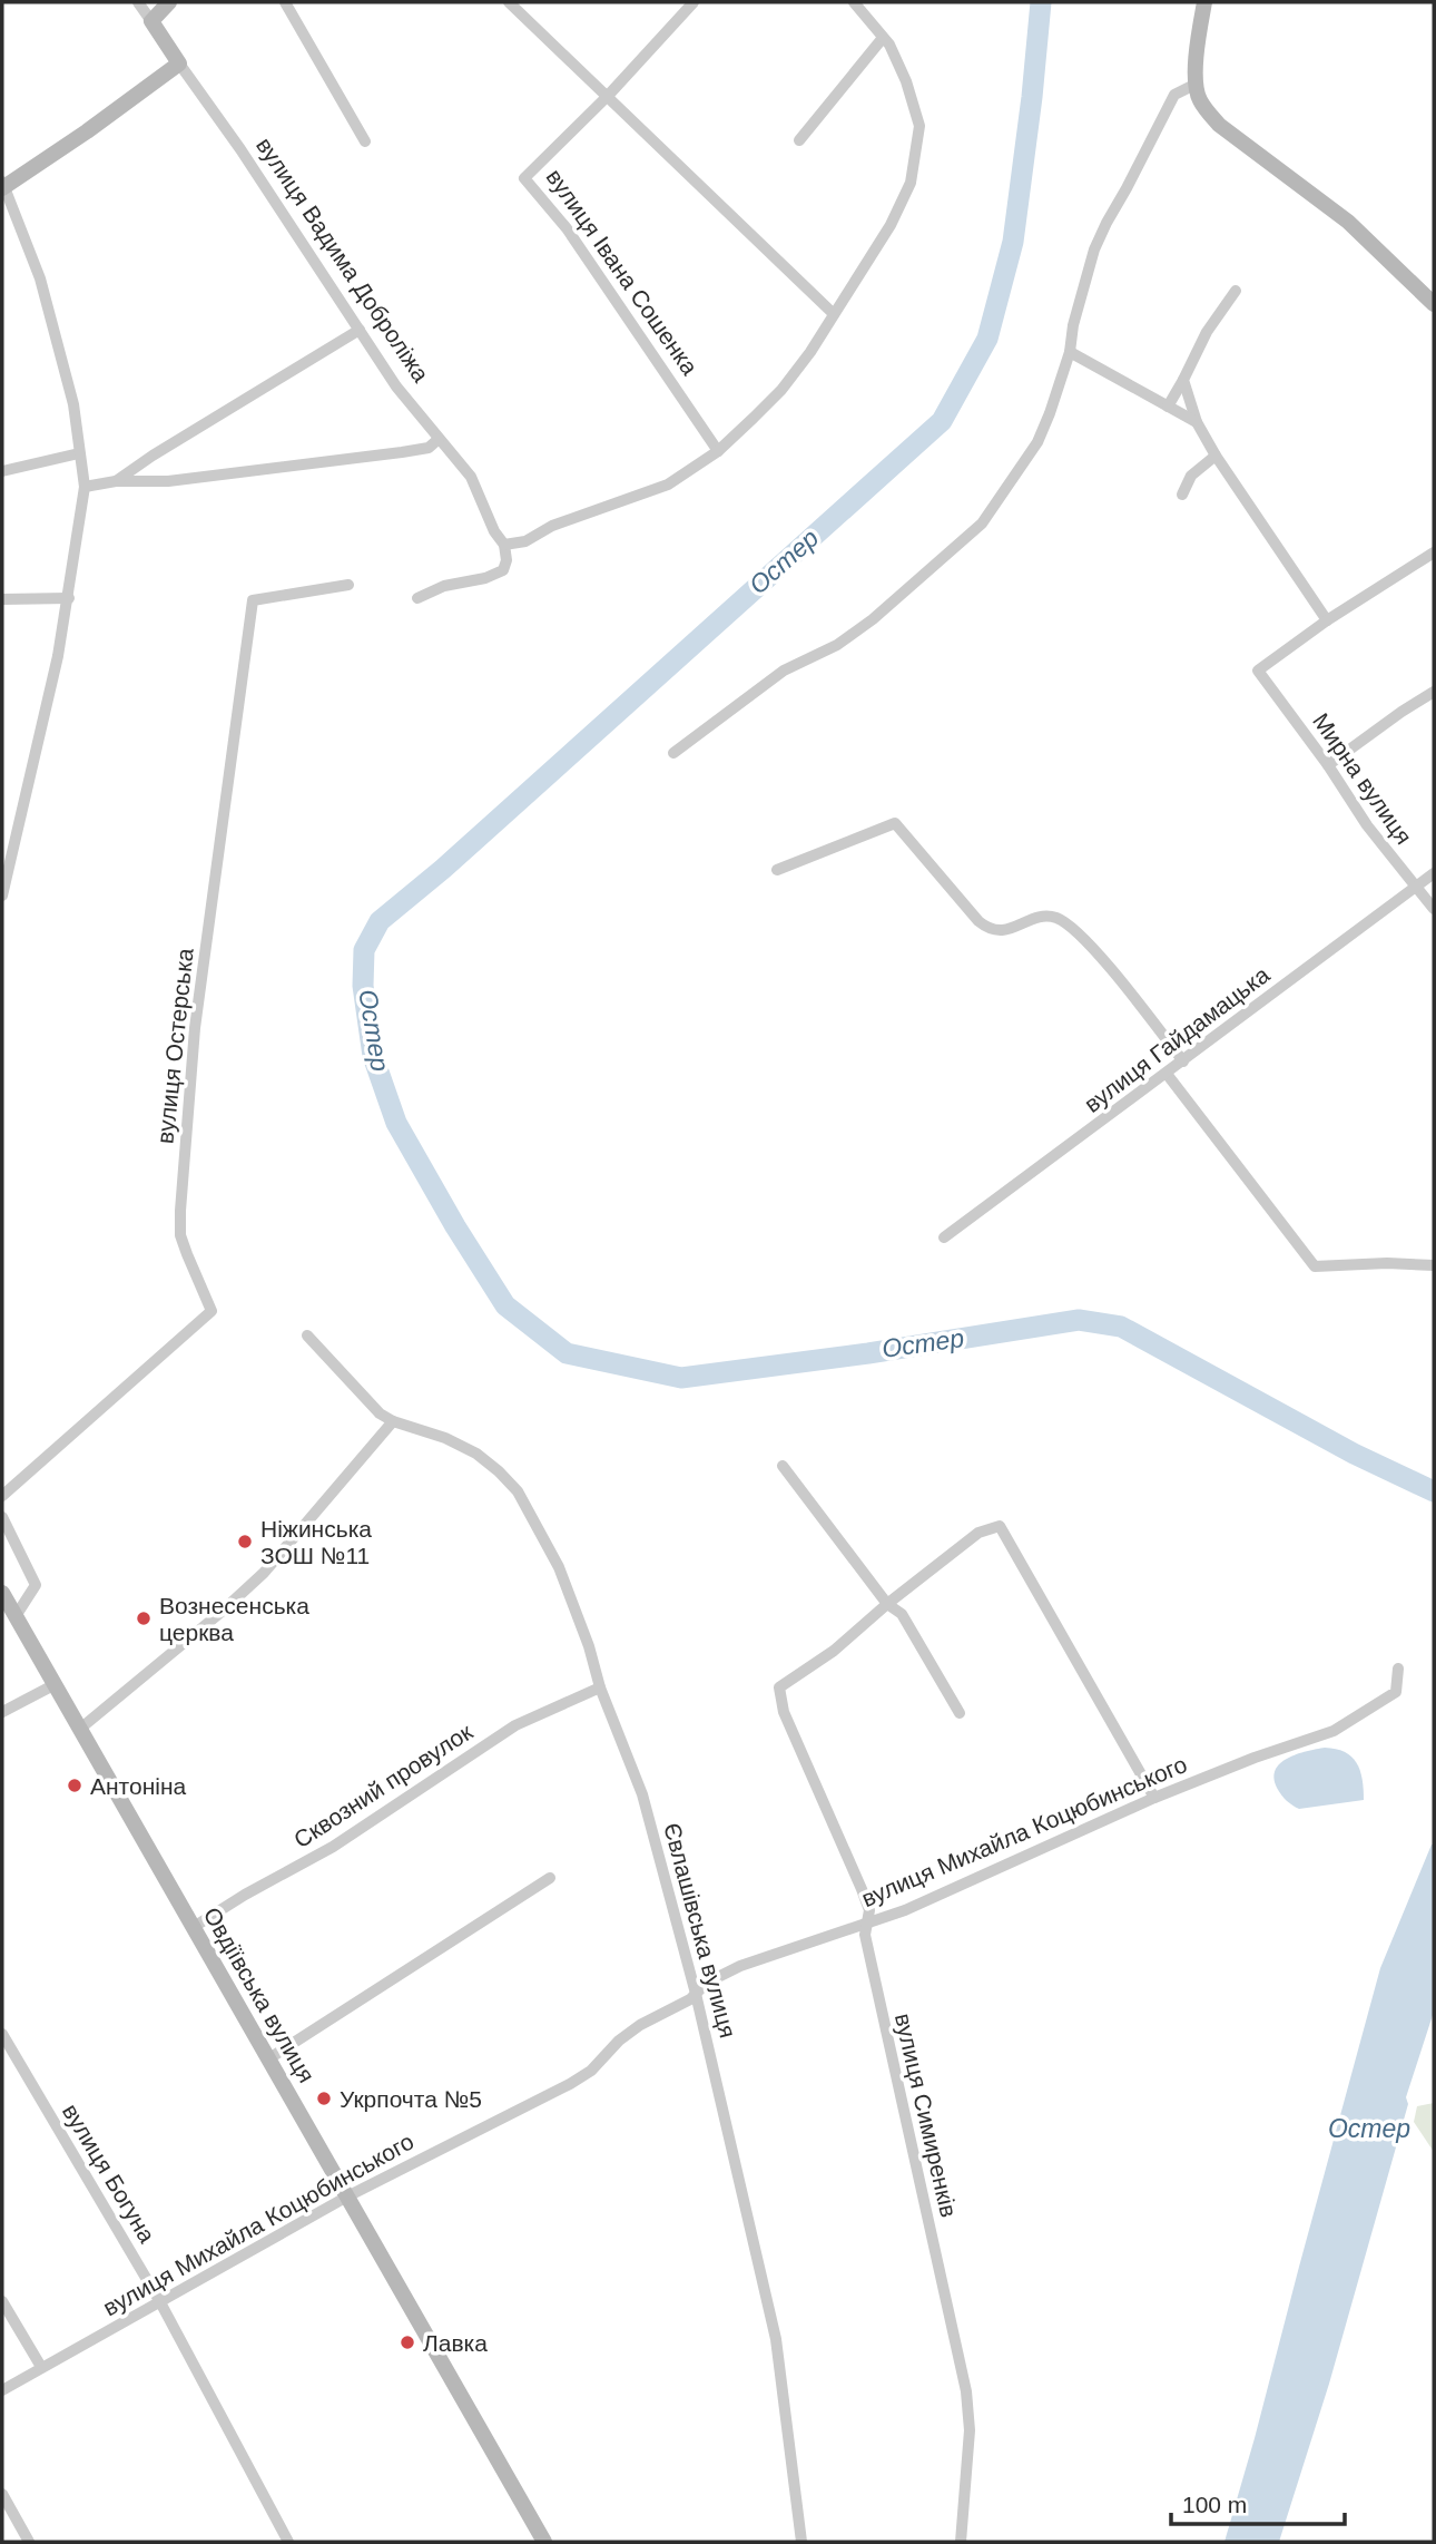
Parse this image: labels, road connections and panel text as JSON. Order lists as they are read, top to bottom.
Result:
{
  "streets": {
    "main road": ["вулиця Вадима Доброліжа", "Овдіївська вулиця"],
    "street": [
      "вулиця Івана Сошенка",
      "Мирна вулиця",
      "вулиця Гайдамацька",
      "вулиця Остерська",
      "Сквозний провулок",
      "вулиця Михайла Коцюбинського",
      "Євлашівська вулиця",
      "вулиця Симиренків",
      "вулиця Богуна"
    ]
  },
  "crossings": [
    ["Мирна вулиця", "вулиця Гайдамацька"],
    ["Сквозний провулок", "Євлашівська вулиця"],
    ["Сквозний провулок", "Овдіївська вулиця"],
    ["вулиця Михайла Коцюбинського", "Євлашівська вулиця"],
    ["вулиця Михайла Коцюбинського", "Овдіївська вулиця"],
    ["вулиця Михайла Коцюбинського", "вулиця Симиренків"],
    ["вулиця Михайла Коцюбинського", "вулиця Богуна"]
  ],
  "water": ["Остер"],
  "places": [
    "Ніжинська ЗОШ №11",
    "Вознесенська церква",
    "Антоніна",
    "Укрпочта №5",
    "Лавка"
  ],
  "scale_bar": "100 m"
}
